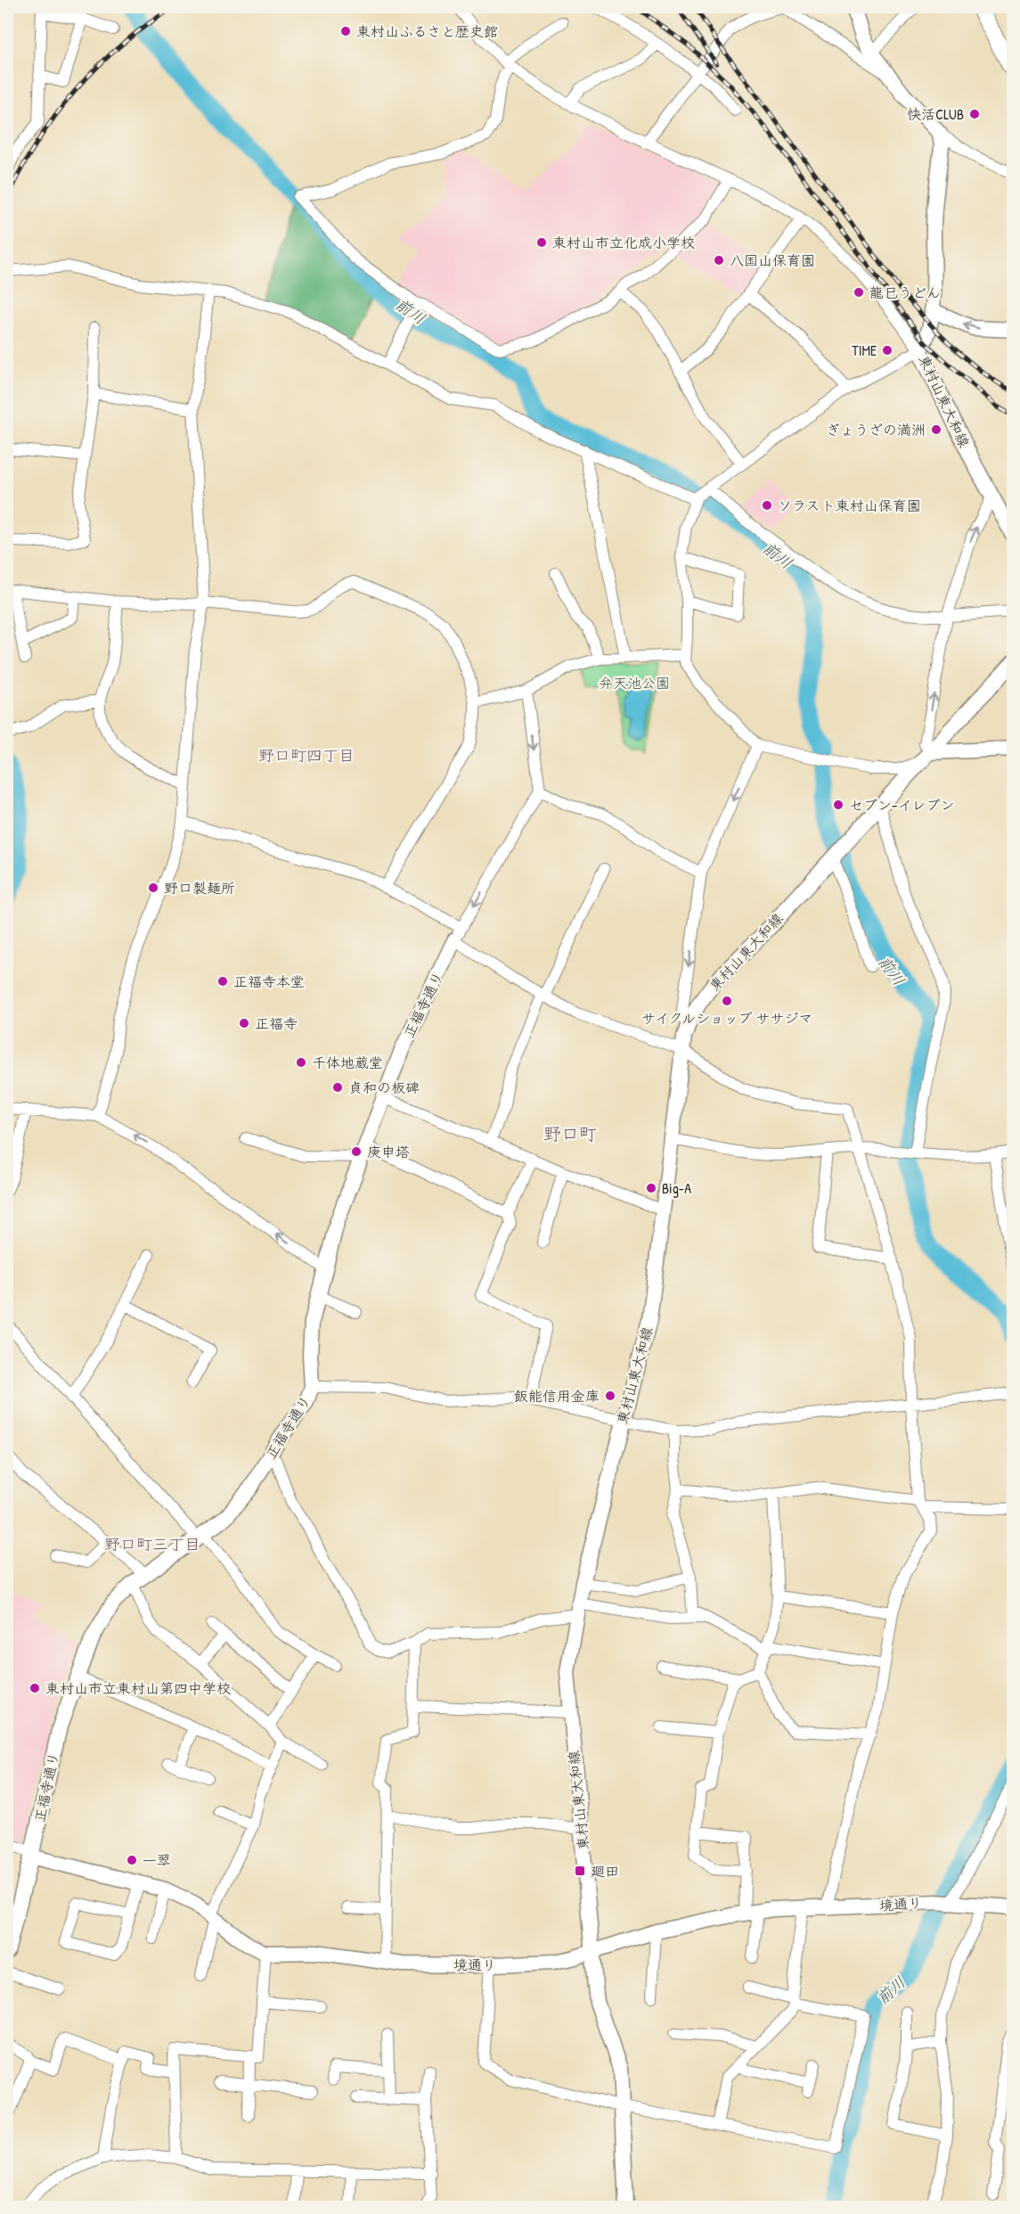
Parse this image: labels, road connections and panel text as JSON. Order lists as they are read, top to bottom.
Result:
{
  "streets": {
    "street": ["東村山東大和線", "正福寺通り", "境通り"]
  },
  "crossings": [
    ["東村山東大和線", "境通り"],
    ["正福寺通り", "境通り"]
  ],
  "districts": ["野口町四丁目", "野口町", "野口町三丁目"],
  "water": ["前川"],
  "parks": ["弁天池公園"],
  "places": {
    "other": [
      "東村山ふるさと歴史館",
      "快活CLUB",
      "東村山市立化成小学校",
      "八国山保育園",
      "龍巳うどん",
      "TIME",
      "ぎょうざの満洲",
      "ソラスト東村山保育園",
      "セブン-イレブン",
      "野口製麺所",
      "正福寺本堂",
      "サイクルショップ ササジマ",
      "正福寺",
      "千体地蔵堂",
      "貞和の板碑",
      "庚申塔",
      "Big-A",
      "飯能信用金庫",
      "東村山市立東村山第四中学校",
      "一翠"
    ],
    "transit": ["廻田"]
  }
}
